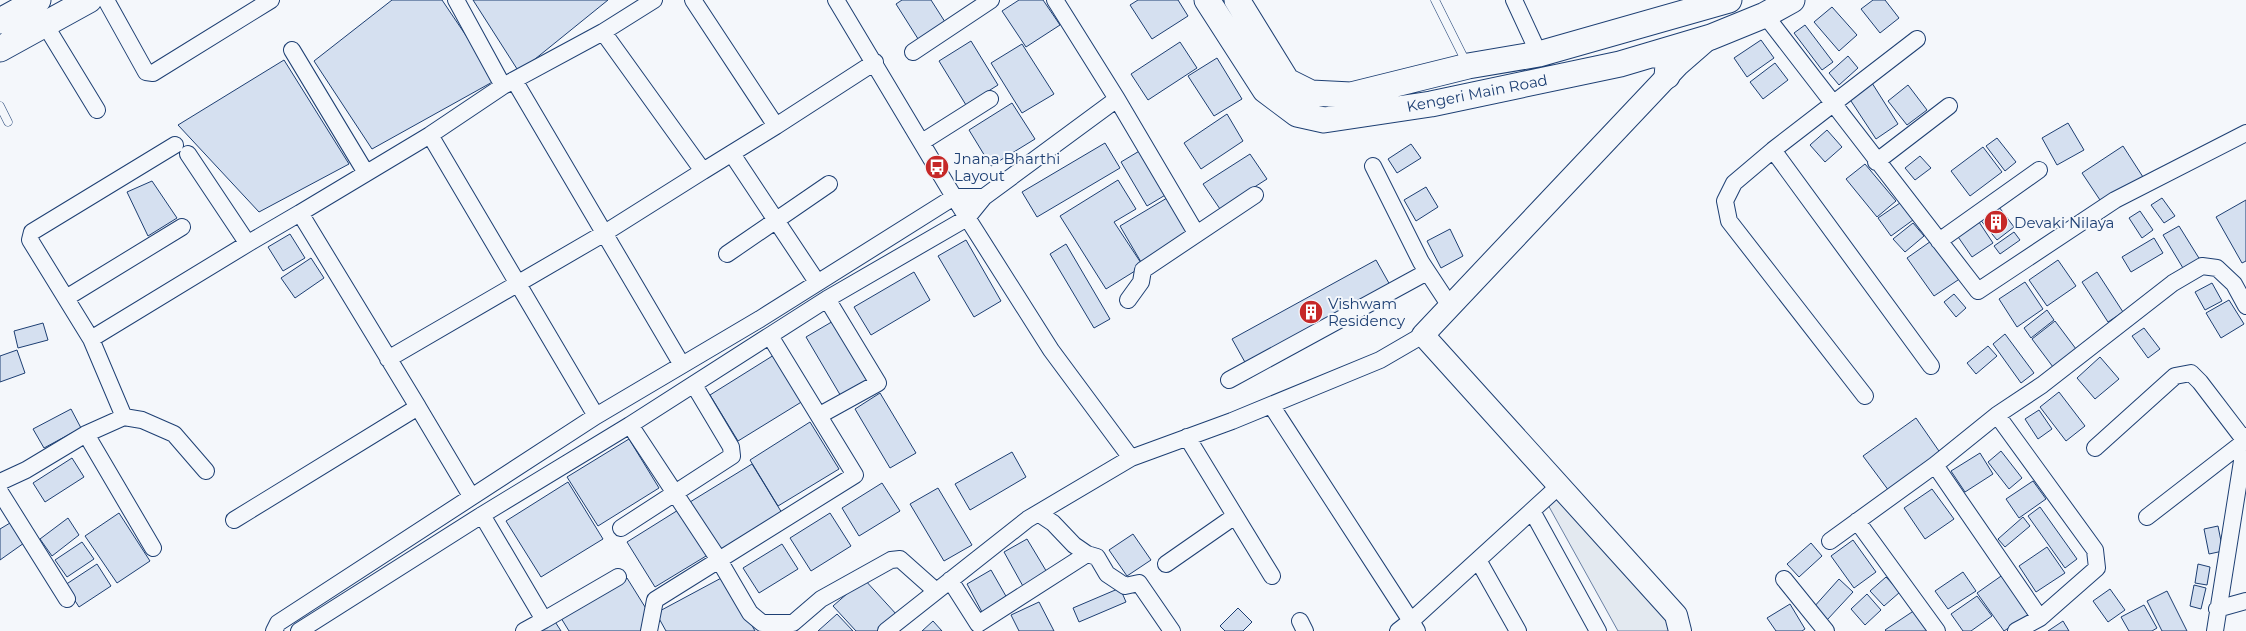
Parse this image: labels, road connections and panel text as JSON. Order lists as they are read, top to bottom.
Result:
{
  "streets": {
    "main road": ["Kengeri Main Road"]
  },
  "places": {
    "bus stop": ["Jnana Bharthi Layout"],
    "building": ["Devaki Nilaya", "Vishwam Residency"]
  }
}
